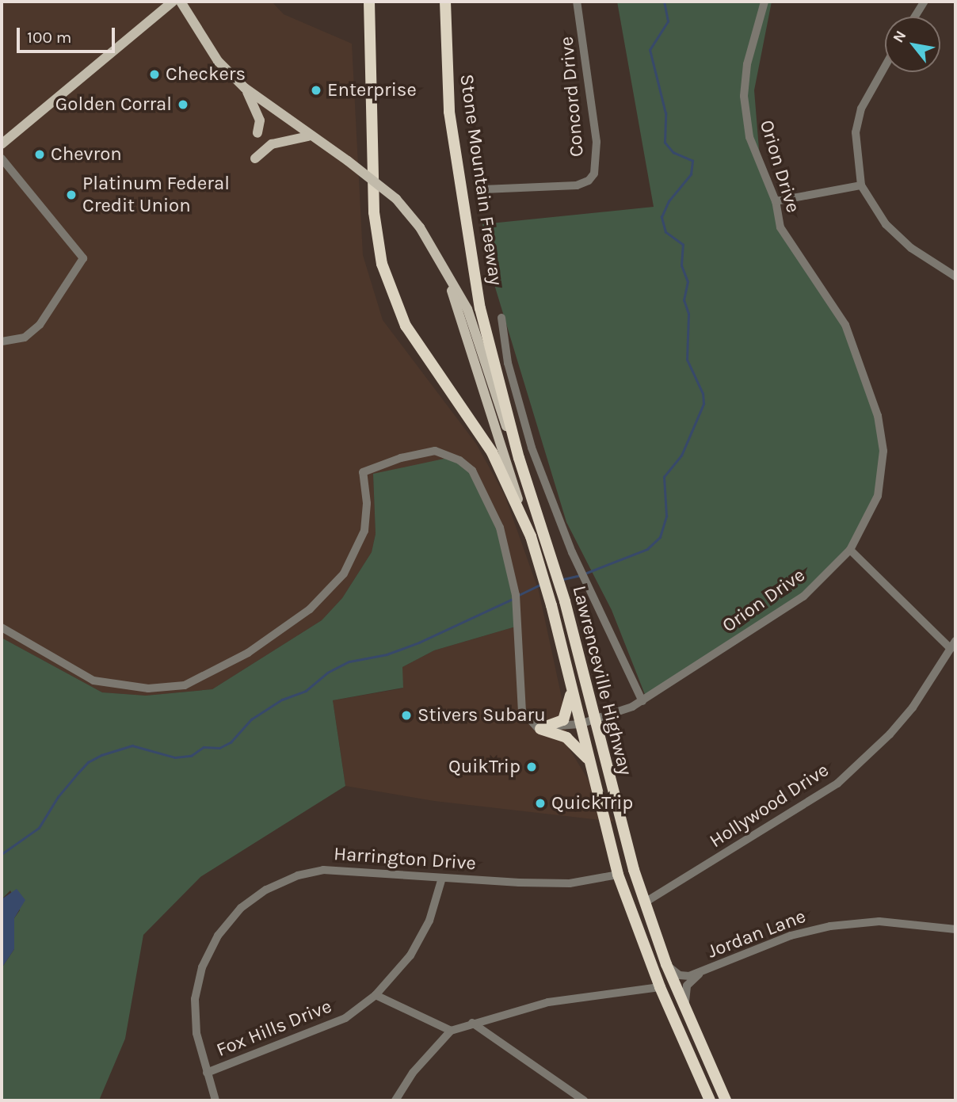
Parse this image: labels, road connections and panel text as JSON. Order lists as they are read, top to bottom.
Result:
{
  "streets": {
    "highway": ["Stone Mountain Freeway", "Lawrenceville Highway"],
    "street": [
      "Concord Drive",
      "Orion Drive",
      "Hollywood Drive",
      "Harrington Drive",
      "Jordan Lane",
      "Fox Hills Drive"
    ]
  },
  "crossings": [
    ["Orion Drive", "Lawrenceville Highway"],
    ["Stone Mountain Freeway", "Lawrenceville Highway"],
    ["Lawrenceville Highway", "Hollywood Drive"],
    ["Lawrenceville Highway", "Harrington Drive"],
    ["Lawrenceville Highway", "Jordan Lane"],
    ["Harrington Drive", "Fox Hills Drive"]
  ],
  "places": [
    "Checkers",
    "Enterprise",
    "Golden Corral",
    "Chevron",
    "Platinum Federal Credit Union",
    "Stivers Subaru",
    "QuikTrip",
    "QuickTrip"
  ],
  "scale_bar": "100 m",
  "north": "top left"
}
